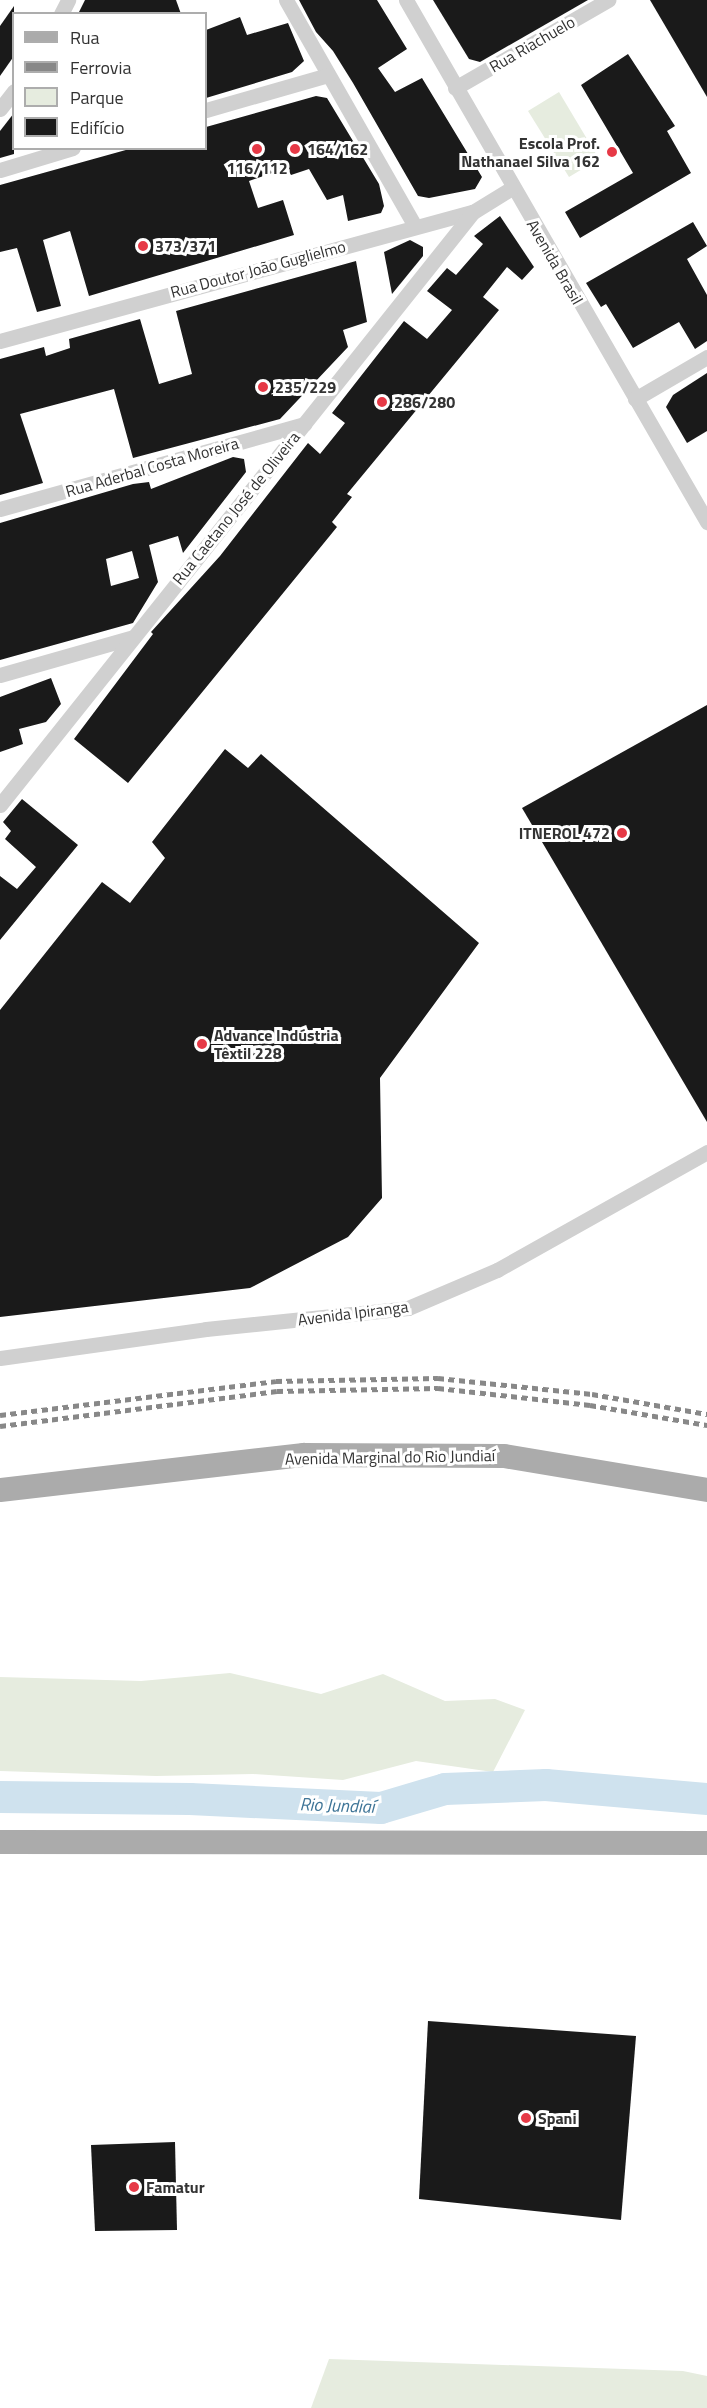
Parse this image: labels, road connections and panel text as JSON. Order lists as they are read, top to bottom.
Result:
{
  "streets": {
    "main road": ["Avenida Marginal do Rio Jundiaí"],
    "street": [
      "Rua Riachuelo",
      "Avenida Brasil",
      "Rua Doutor João Guglielmo",
      "Rua Aderbal Costa Moreira",
      "Rua Caetano José de Oliveira",
      "Avenida Ipiranga"
    ]
  },
  "crossings": [
    ["Rua Riachuelo", "Avenida Brasil"],
    ["Avenida Brasil", "Rua Doutor João Guglielmo"],
    ["Rua Doutor João Guglielmo", "Rua Caetano José de Oliveira"],
    ["Rua Aderbal Costa Moreira", "Rua Caetano José de Oliveira"]
  ],
  "water": ["Rio Jundiaí"],
  "places": [
    "116/112",
    "164/162",
    "Escola Prof. Nathanael Silva 162",
    "373/371",
    "235/229",
    "286/280",
    "ITNEROL 472",
    "Advance Indústria Têxtil 228",
    "Spani",
    "Famatur"
  ],
  "legend": [
    "Rua",
    "Ferrovia",
    "Parque",
    "Edifício"
  ]
}
